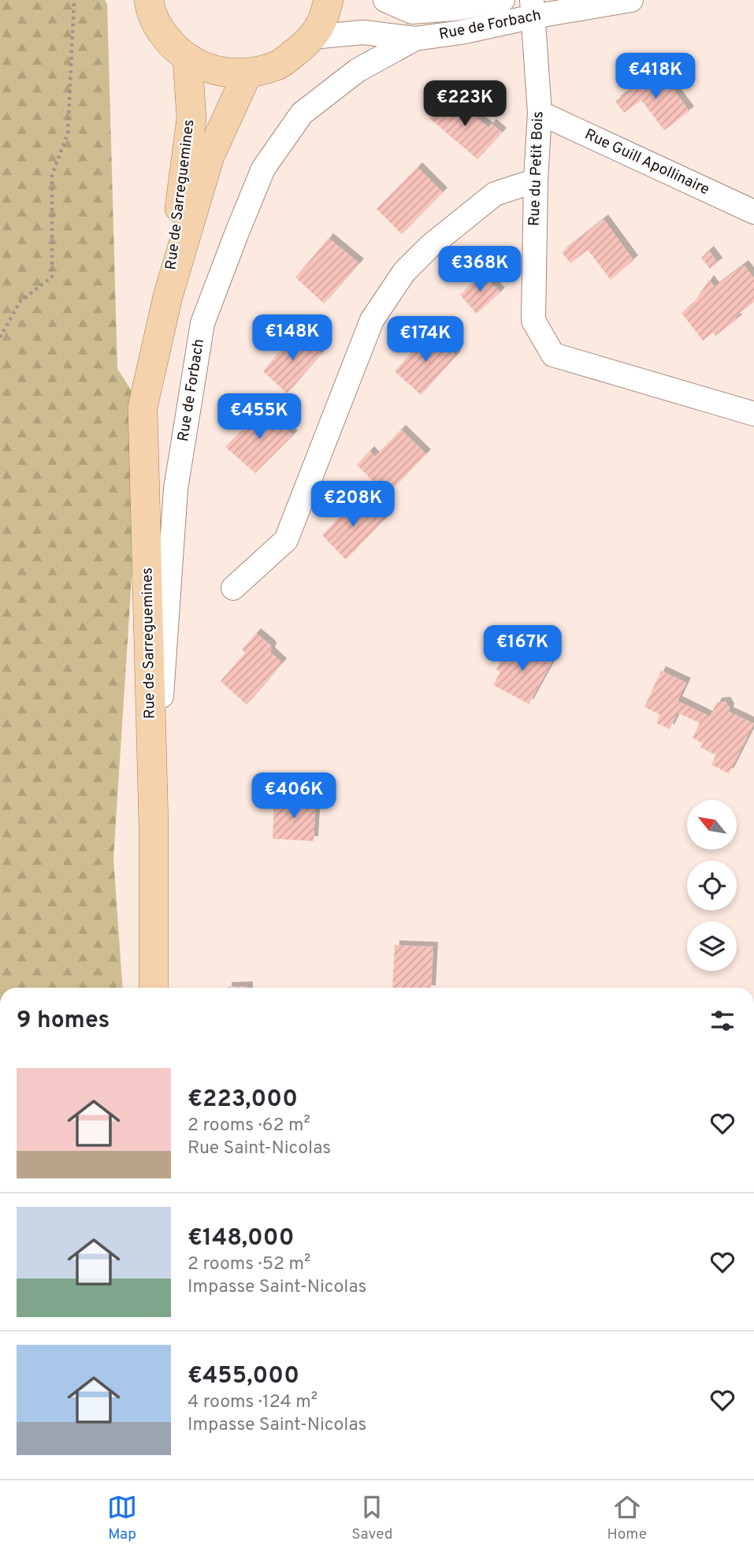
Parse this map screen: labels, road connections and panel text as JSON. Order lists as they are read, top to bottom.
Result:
{
  "streets": {
    "main road": ["Rue de Sarreguemines"],
    "street": ["Rue de Forbach", "Rue Guill Apollinaire", "Rue du Petit Bois"]
  },
  "crossings": [
    ["Rue de Forbach", "Rue du Petit Bois"],
    ["Rue de Forbach", "Rue de Sarreguemines"],
    ["Rue Guill Apollinaire", "Rue du Petit Bois"]
  ],
  "north": "top left",
  "page": {
    "price": [
      "€418K",
      "€223K",
      "€368K",
      "€148K",
      "€174K",
      "€455K",
      "€208K",
      "€167K",
      "€406K"
    ],
    "heading": "9 homes",
    "list": [
      {
        "name": "€223,000",
        "note": "2 rooms · 62 m² · Rue Saint-Nicolas"
      },
      {
        "name": "€148,000",
        "note": "2 rooms · 52 m² · Impasse Saint-Nicolas"
      },
      {
        "name": "€455,000",
        "note": "4 rooms · 124 m² · Impasse Saint-Nicolas"
      }
    ],
    "tabs": ["Map", "Saved", "Home"]
  }
}
